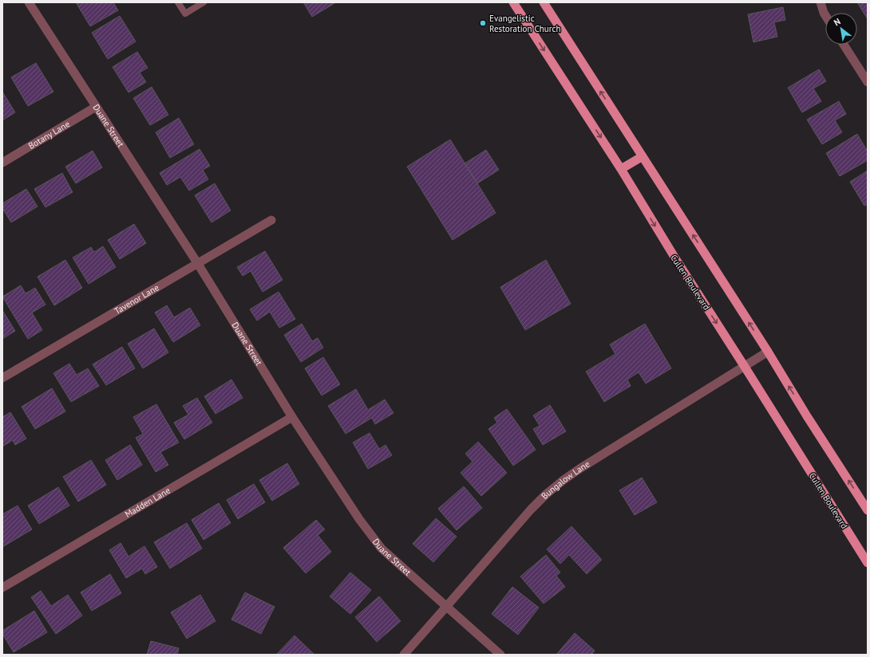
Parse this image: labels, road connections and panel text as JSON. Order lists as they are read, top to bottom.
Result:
{
  "streets": {
    "main road": ["Cullen Boulevard"],
    "street": [
      "Duane Street",
      "Botany Lane",
      "Tavenor Lane",
      "Bungalow Lane",
      "Madden Lane"
    ]
  },
  "crossings": [
    ["Duane Street", "Botany Lane"],
    ["Duane Street", "Tavenor Lane"],
    ["Duane Street", "Bungalow Lane"],
    ["Duane Street", "Madden Lane"],
    ["Cullen Boulevard", "Bungalow Lane"]
  ],
  "places": ["Evangelistic Restoration Church"],
  "north": "top left"
}
